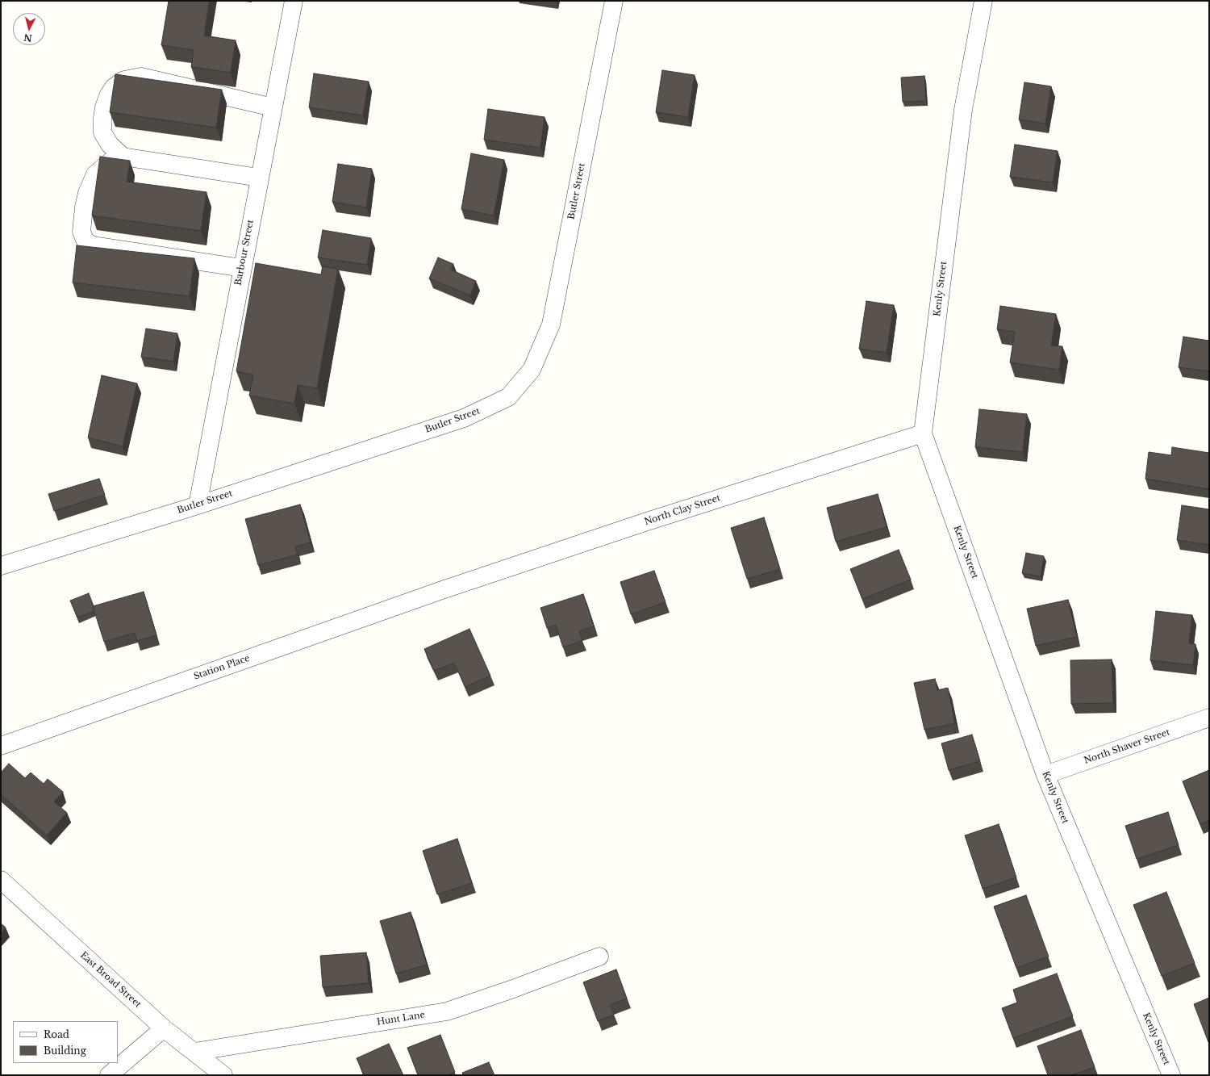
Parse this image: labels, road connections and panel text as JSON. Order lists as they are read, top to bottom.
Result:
{
  "streets": {
    "street": [
      "Butler Street",
      "Barbour Street",
      "Kenly Street",
      "North Clay Street",
      "Station Place",
      "North Shaver Street",
      "East Broad Street",
      "Hunt Lane"
    ]
  },
  "crossings": [
    ["Butler Street", "Barbour Street"],
    ["Kenly Street", "North Clay Street"],
    ["Kenly Street", "North Shaver Street"],
    ["North Clay Street", "Station Place"],
    ["East Broad Street", "Hunt Lane"]
  ],
  "legend": ["Road", "Building"],
  "north": "bottom"
}
